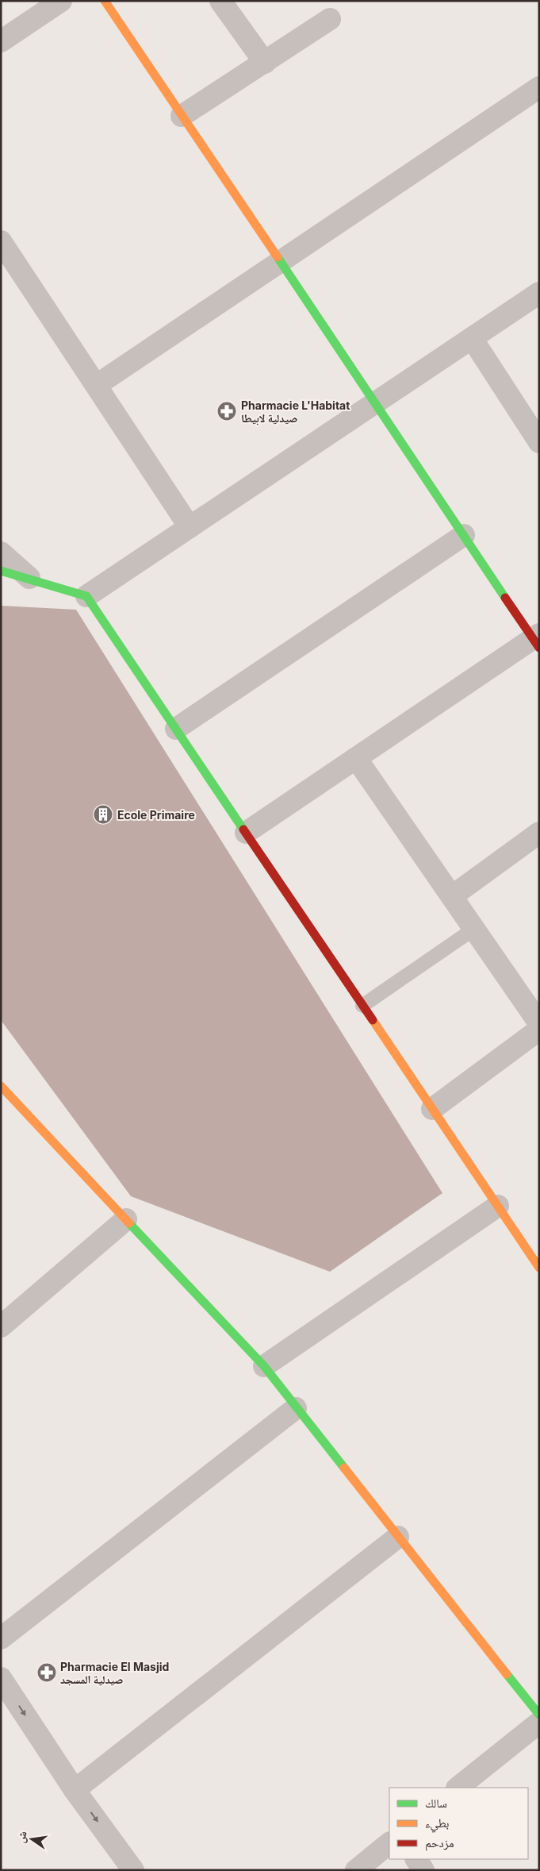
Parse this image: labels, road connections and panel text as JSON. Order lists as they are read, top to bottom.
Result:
{
  "places": {
    "pharmacy": ["Pharmacie L'Habitat صيدلية لابيطا", "Pharmacie El Masjid صيدلية المسجد"],
    "building": ["Ecole Primaire"]
  },
  "legend": ["سالك", "بطيء", "مزدحم"],
  "north": "left"
}
